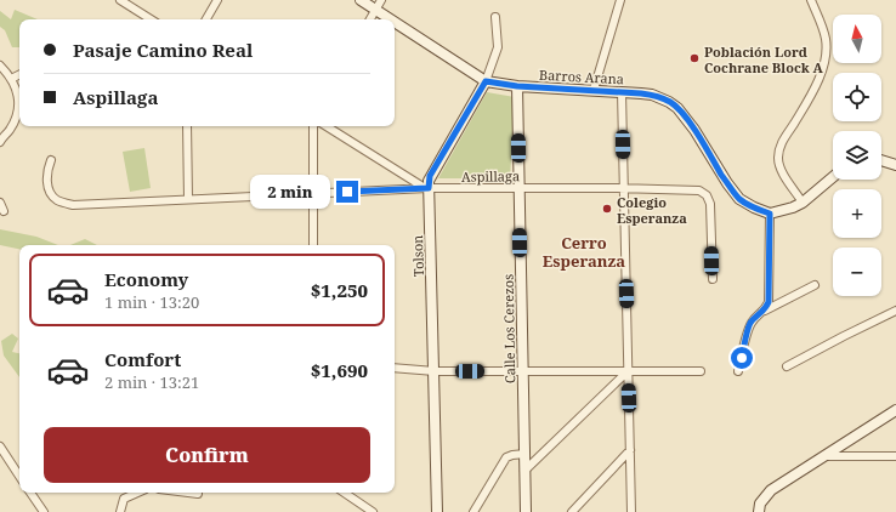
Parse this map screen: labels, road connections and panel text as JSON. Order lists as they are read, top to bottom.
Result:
{
  "streets": {
    "street": [
      "Barros Arana",
      "Aspillaga",
      "Tolson",
      "Calle Los Cerezos"
    ]
  },
  "crossings": [
    ["Barros Arana", "Tolson"],
    ["Barros Arana", "Calle Los Cerezos"],
    ["Aspillaga", "Tolson"],
    ["Aspillaga", "Calle Los Cerezos"]
  ],
  "districts": ["Cerro Esperanza"],
  "places": ["Población Lord Cochrane Block A", "Colegio Esperanza"],
  "north": "top",
  "page": {
    "map_buttons": ["+", "−"],
    "banner": ["Pasaje Camino Real", "Aspillaga"],
    "bubble": "2 min",
    "list": [
      {
        "name": "Economy",
        "note": "1 min · 13:20",
        "value": "$1,250"
      },
      {
        "name": "Comfort",
        "note": "2 min · 13:21",
        "value": "$1,690"
      }
    ],
    "buttons": "Confirm"
  }
}
